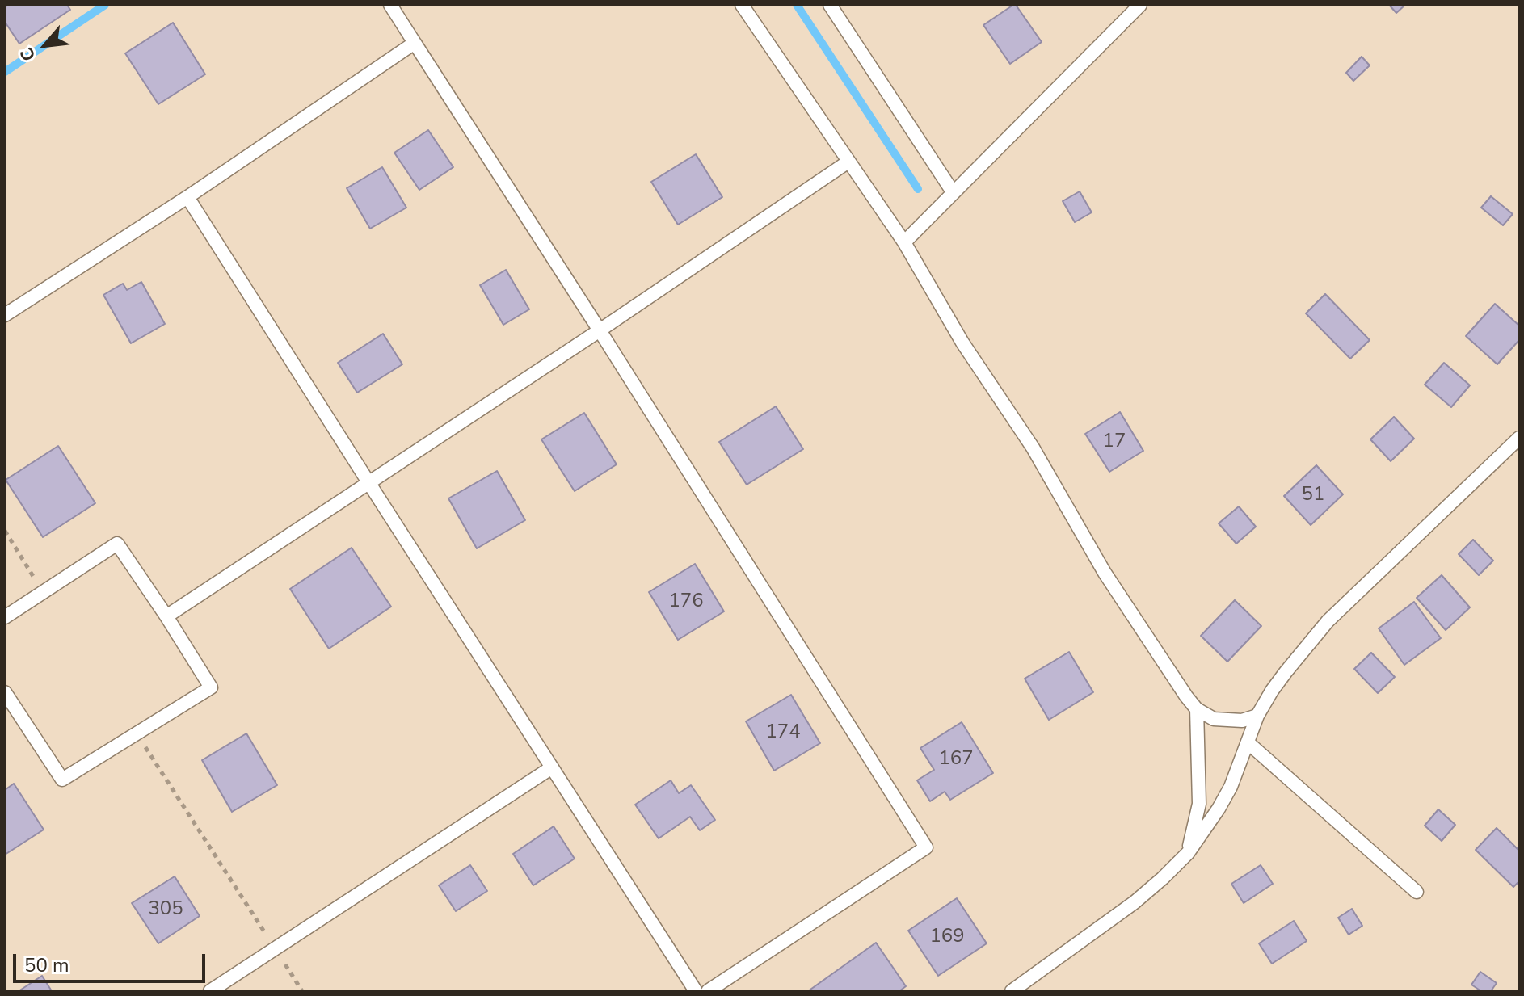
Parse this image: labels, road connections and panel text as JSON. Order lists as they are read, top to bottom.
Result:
{
  "house_numbers": [
    "17",
    "51",
    "176",
    "174",
    "167",
    "305",
    "169"
  ],
  "scale_bar": "50 m",
  "north": "bottom left"
}
